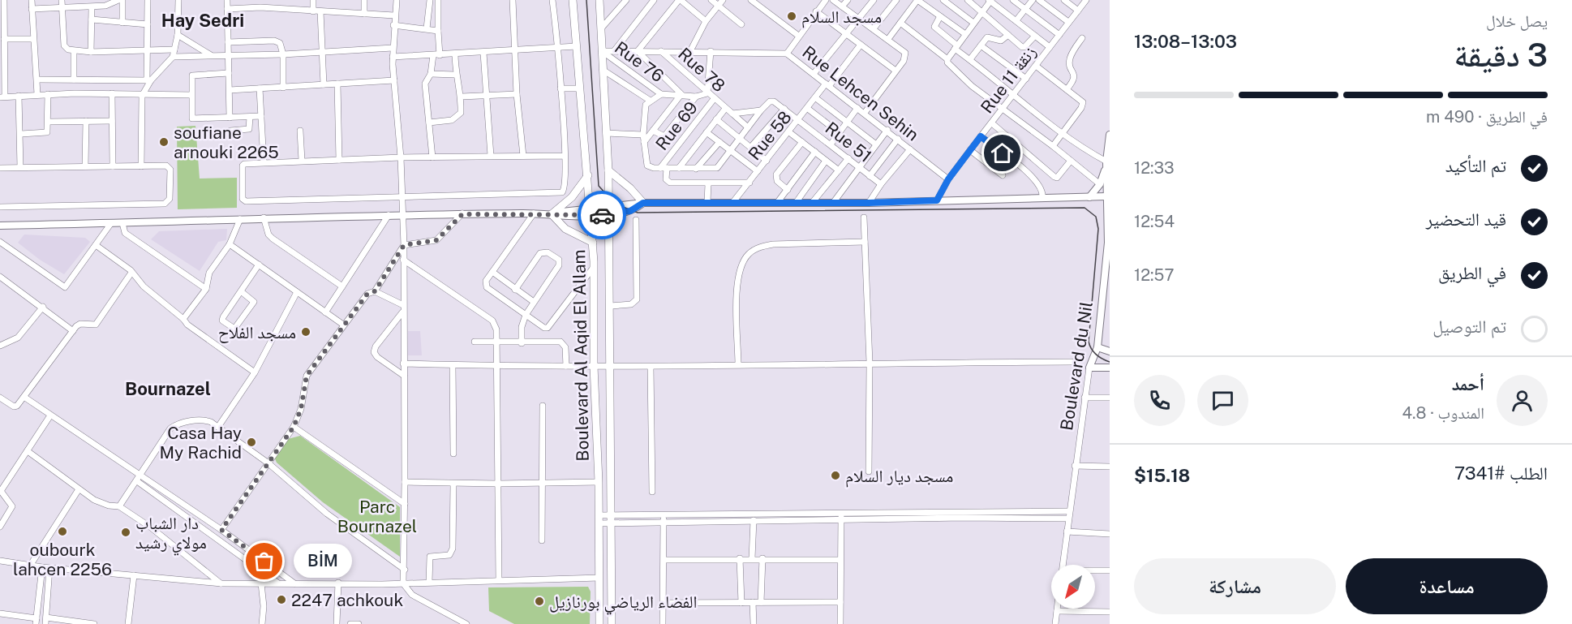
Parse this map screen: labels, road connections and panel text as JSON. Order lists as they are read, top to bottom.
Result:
{
  "streets": {
    "main road": ["Boulevard Al Aqid El Allam"],
    "street": [
      "Rue 76",
      "Rue 78",
      "Rue 11 زنقة",
      "Rue Lehcen Sehin",
      "Rue 69",
      "Rue 58",
      "Rue 51",
      "Boulevard du Nil"
    ]
  },
  "crossings": [
    ["Rue 76", "Rue Lehcen Sehin"],
    ["Rue 76", "Boulevard Al Aqid El Allam"],
    ["Rue 78", "Rue Lehcen Sehin"],
    ["Rue 78", "Rue 69"],
    ["Rue 11 زنقة", "Rue Lehcen Sehin"],
    ["Rue Lehcen Sehin", "Rue 58"],
    ["Rue Lehcen Sehin", "Boulevard Al Aqid El Allam"],
    ["Rue 58", "Rue 51"]
  ],
  "districts": ["Hay Sedri", "Bournazel"],
  "parks": ["Parc Bournazel"],
  "places": [
    "مسجد السلام",
    "soufiane arnouki 2265",
    "مسجد الفلاح",
    "Casa Hay My Rachid",
    "مسجد ديار السلام",
    "oubourk lahcen 2256",
    "دار الشباب مولاي رشيد",
    "BİM",
    "2247 achkouk",
    "الفضاء الرياضي بورنازيل"
  ],
  "north": "bottom left",
  "page": {
    "heading": ["3 دقيقة", "يصل خلال", "13:03–13:08"],
    "panel": [
      "أحمد",
      "المندوب · 4.8",
      "الطلب #7341",
      "$15.18"
    ],
    "bar": "في الطريق · 490 m",
    "list": [
      ["تم التأكيد", "12:33"],
      ["قيد التحضير", "12:54"],
      ["في الطريق", "12:57"],
      "تم التوصيل"
    ],
    "bubble": "BİM",
    "buttons": ["مساعدة", "مشاركة"]
  }
}
